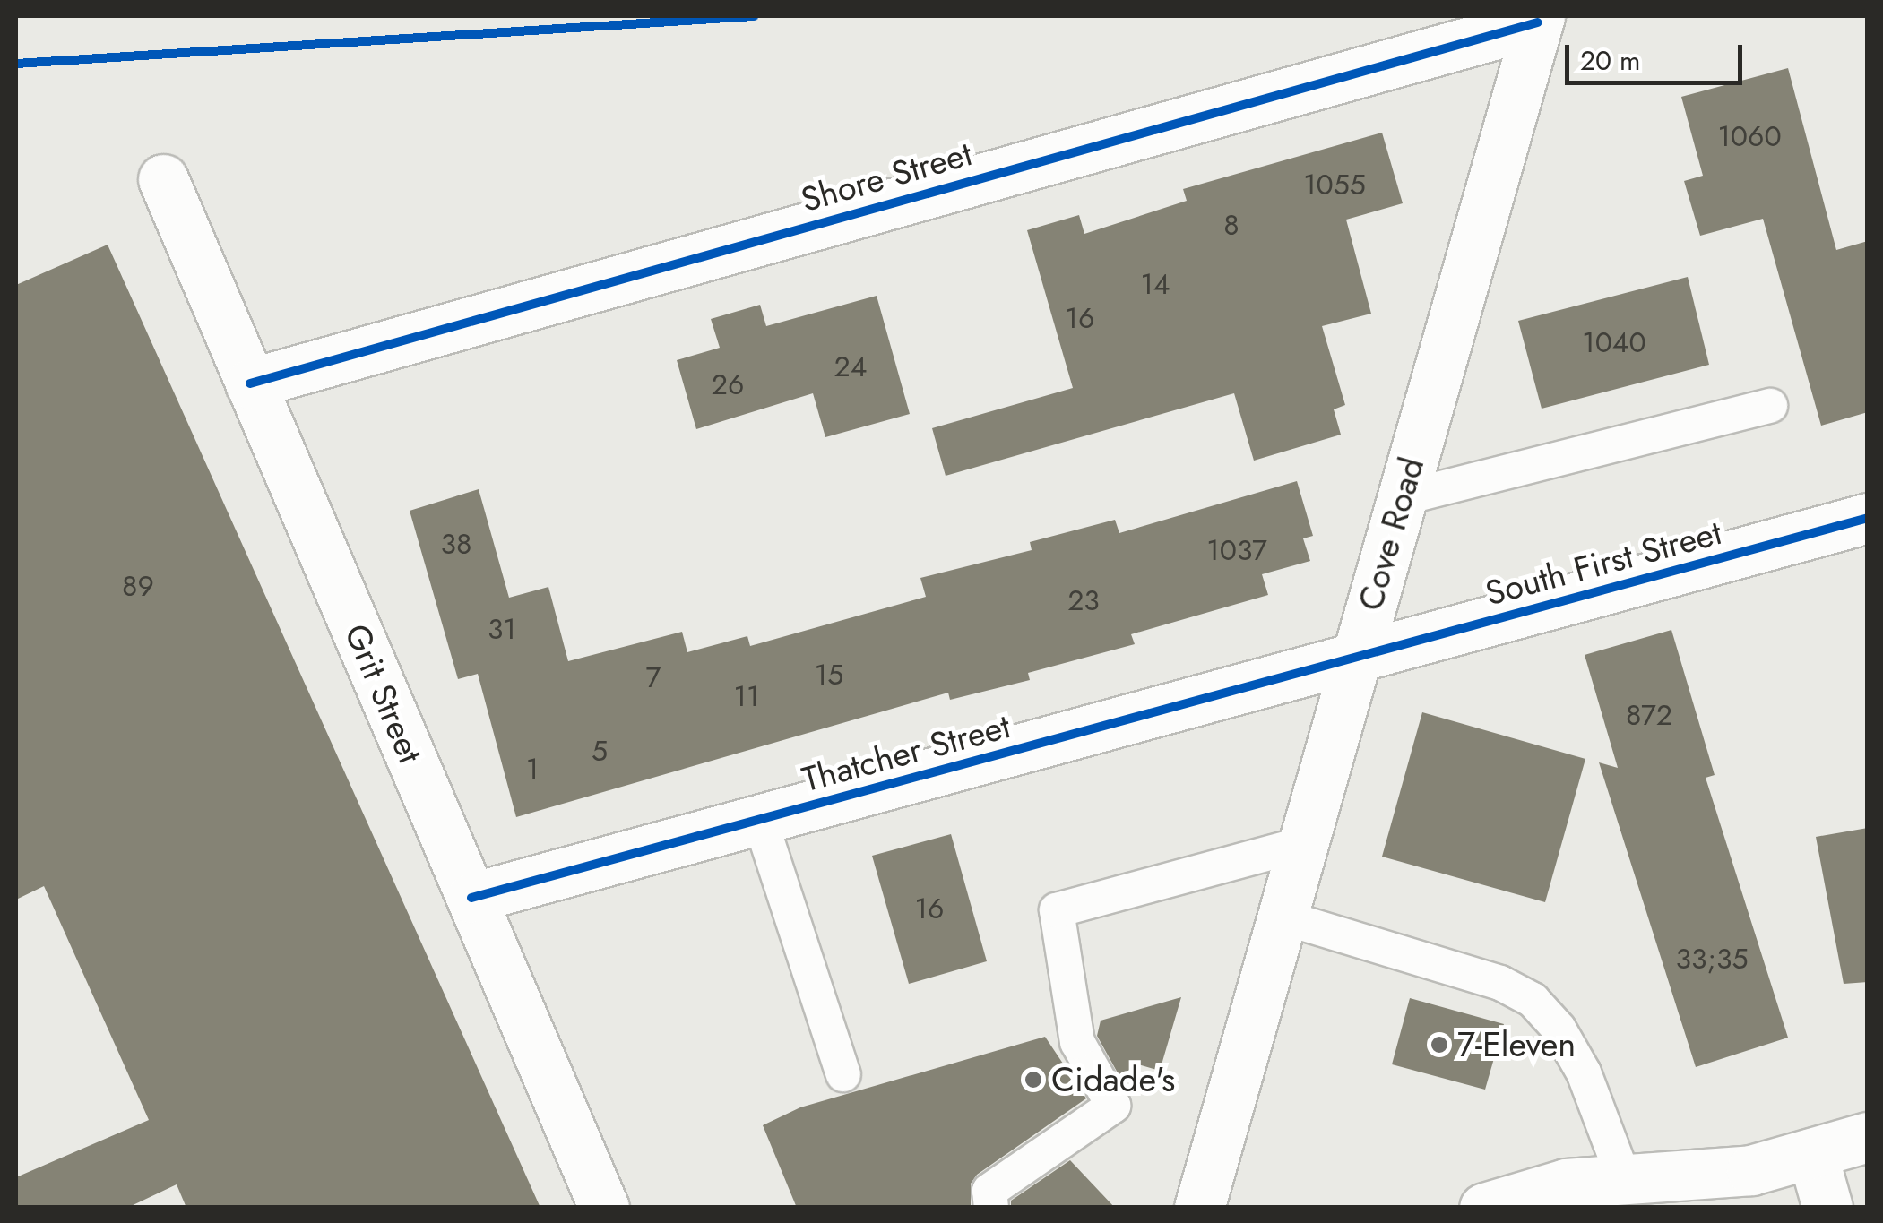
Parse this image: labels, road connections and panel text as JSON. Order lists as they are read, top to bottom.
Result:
{
  "streets": {
    "street": [
      "Shore Street",
      "Cove Road",
      "South First Street",
      "Grit Street",
      "Thatcher Street"
    ]
  },
  "crossings": [
    ["Shore Street", "Cove Road"],
    ["Shore Street", "Grit Street"],
    ["Cove Road", "South First Street"],
    ["Cove Road", "Thatcher Street"],
    ["South First Street", "Thatcher Street"],
    ["Grit Street", "Thatcher Street"]
  ],
  "places": ["7-Eleven", "Cidade's"],
  "house_numbers": [
    "1060",
    "1055",
    "8",
    "14",
    "16",
    "1040",
    "24",
    "26",
    "38",
    "1037",
    "89",
    "23",
    "31",
    "15",
    "7",
    "11",
    "872",
    "5",
    "1",
    "16",
    "33;35"
  ],
  "scale_bar": "20 m"
}
